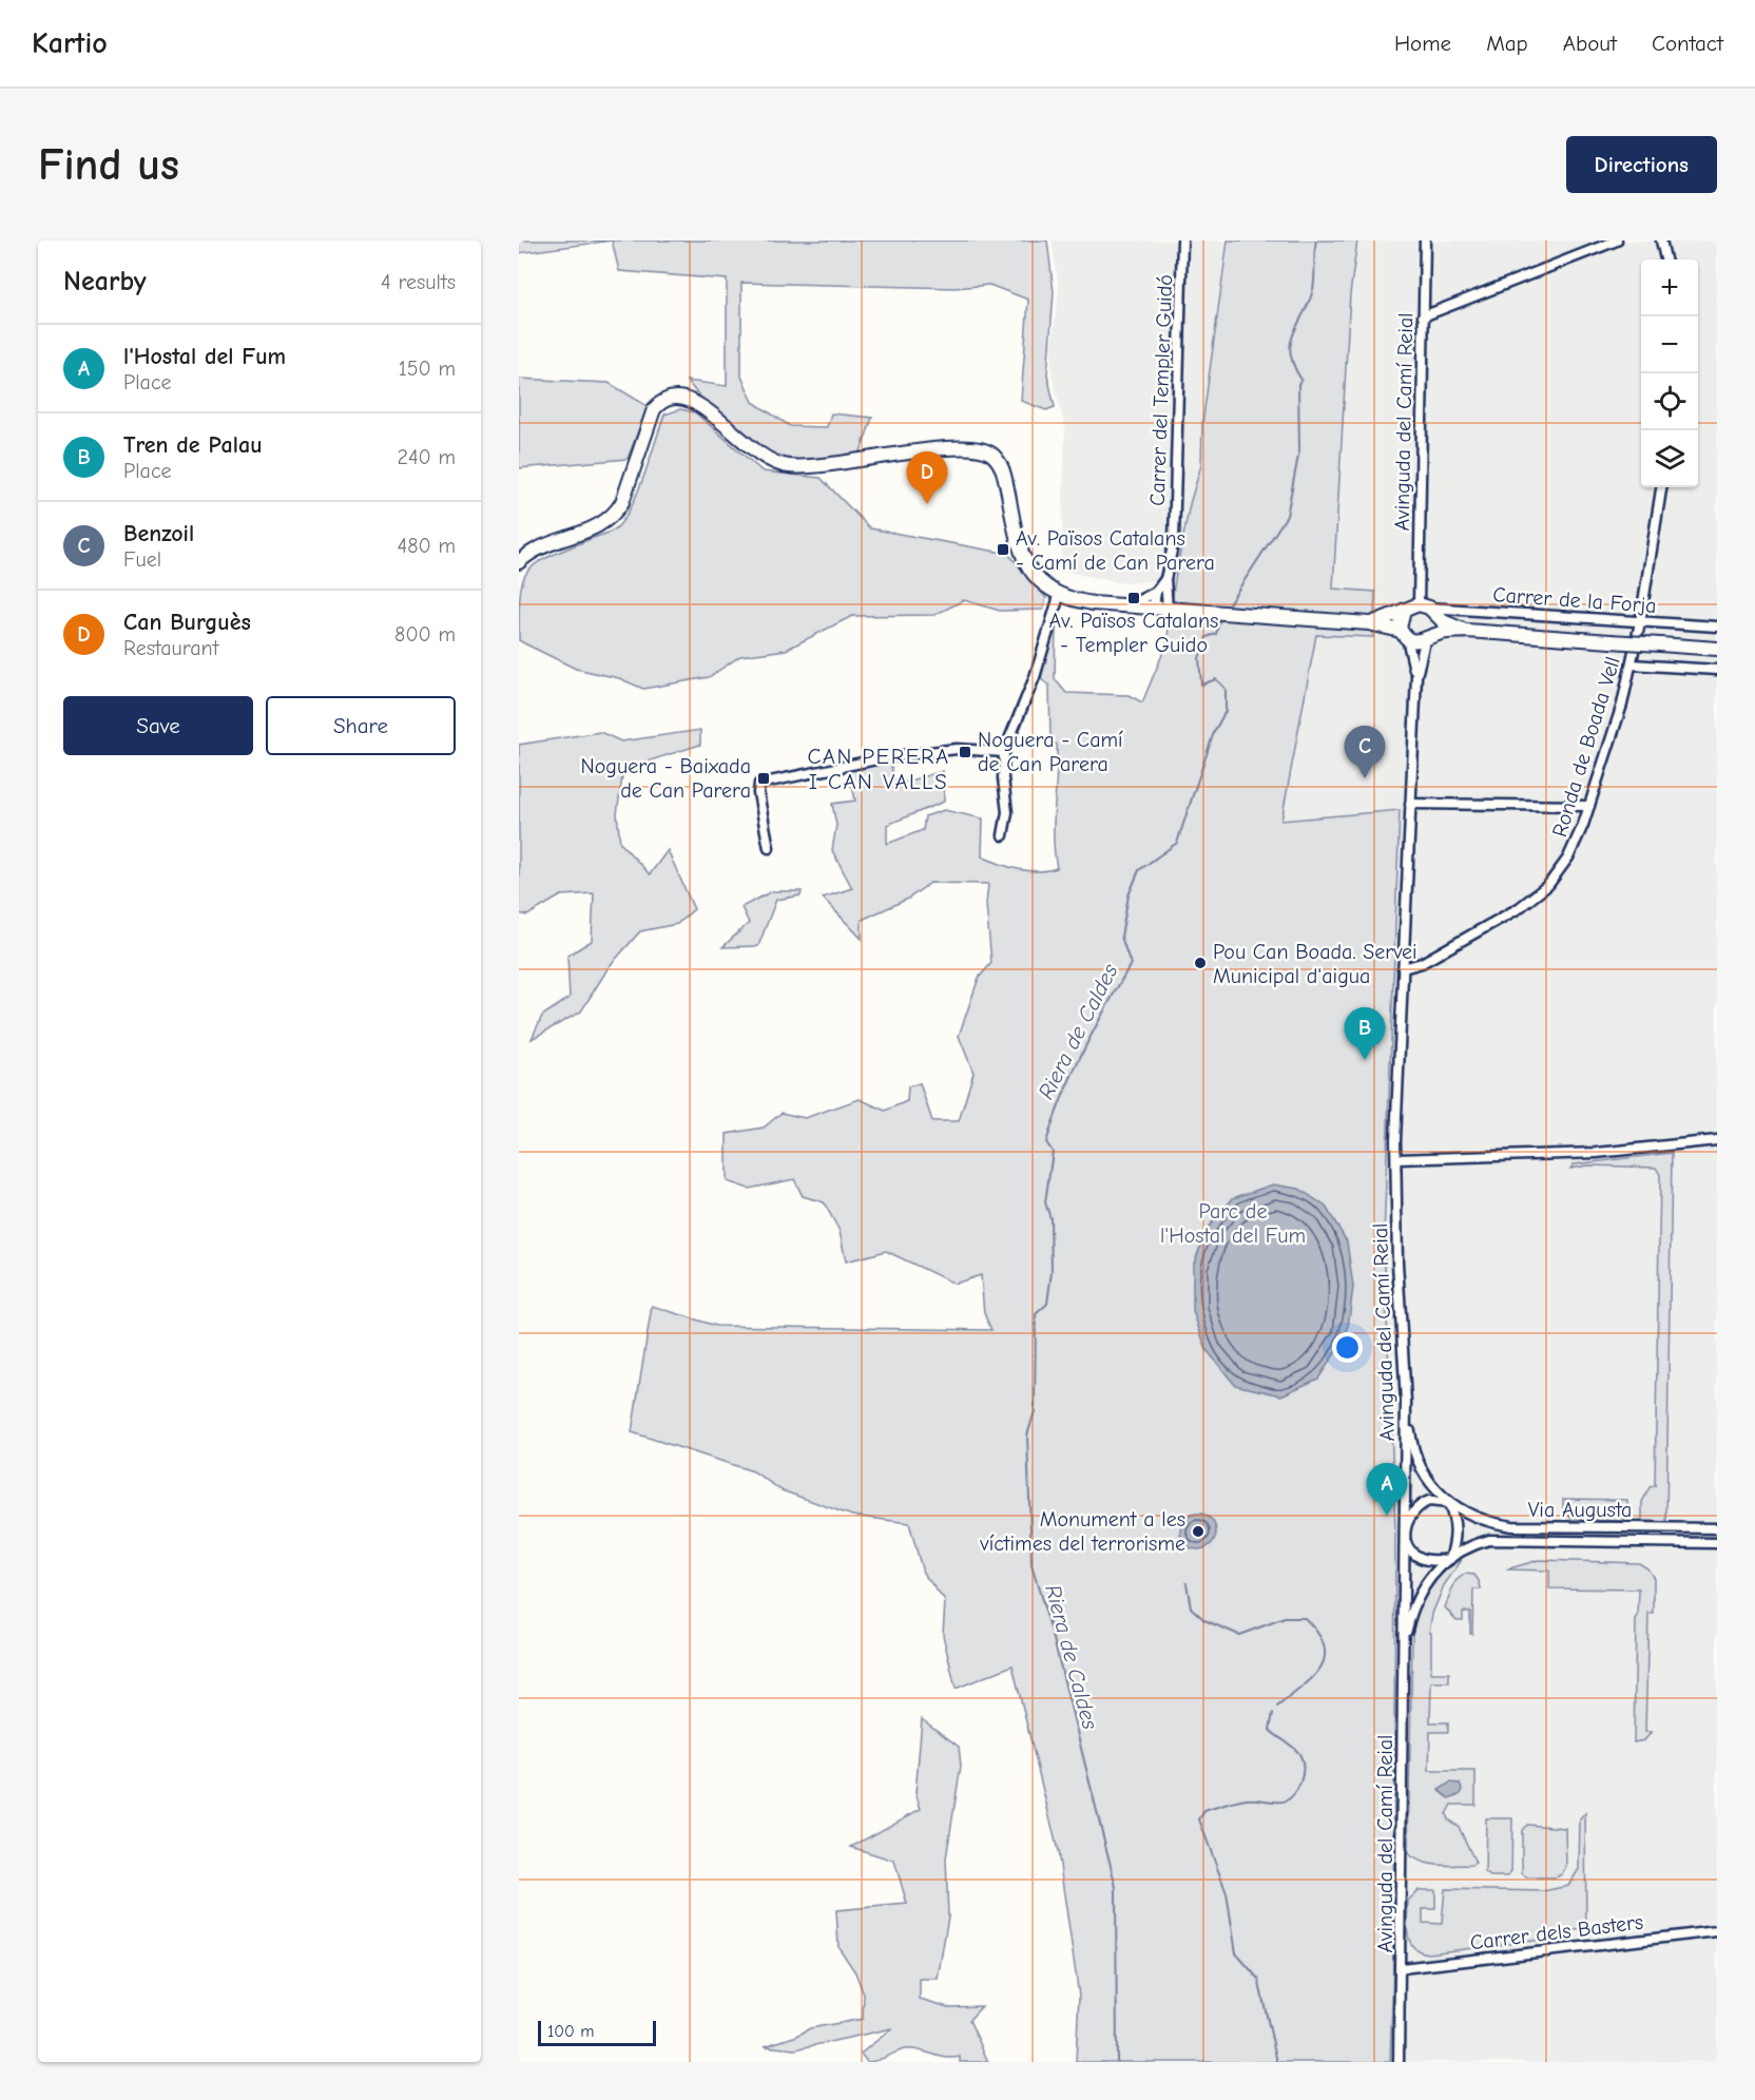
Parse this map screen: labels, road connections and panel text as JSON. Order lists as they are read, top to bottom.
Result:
{
  "streets": {
    "street": [
      "Carrer del Templer Guidó",
      "Avinguda del Camí Reial",
      "Carrer de la Forja",
      "Ronda de Boada Vell",
      "Via Augusta",
      "Carrer dels Basters"
    ]
  },
  "crossings": [
    ["Avinguda del Camí Reial", "Carrer de la Forja"],
    ["Avinguda del Camí Reial", "Ronda de Boada Vell"],
    ["Avinguda del Camí Reial", "Via Augusta"],
    ["Avinguda del Camí Reial", "Carrer dels Basters"],
    ["Carrer de la Forja", "Ronda de Boada Vell"]
  ],
  "districts": ["CAN PERERA I CAN VALLS"],
  "water": ["Riera de Caldes"],
  "parks": ["Parc de l'Hostal del Fum"],
  "places": {
    "transit": [
      "Av. Països Catalans - Camí de Can Parera",
      "Av. Països Catalans - Templer Guido",
      "Noguera - Camí de Can Parera",
      "Noguera - Baixada de Can Parera"
    ],
    "other": ["Pou Can Boada. Servei Municipal d'aigua", "Monument a les víctimes del terrorisme"]
  },
  "scale_bar": "100 m",
  "page": {
    "header": "Kartio",
    "nav": [
      "Home",
      "Map",
      "About",
      "Contact"
    ],
    "buttons": [
      "Directions",
      ["Save", "Share"]
    ],
    "title": "Find us",
    "heading": ["Nearby", "4 results"],
    "map_buttons": ["+", "−"],
    "list": [
      {
        "mark": "A",
        "name": "l'Hostal del Fum",
        "note": "Place",
        "value": "150 m"
      },
      {
        "mark": "B",
        "name": "Tren de Palau",
        "note": "Place",
        "value": "240 m"
      },
      {
        "mark": "C",
        "name": "Benzoil",
        "note": "Fuel",
        "value": "480 m"
      },
      {
        "mark": "D",
        "name": "Can Burguès",
        "note": "Restaurant",
        "value": "800 m"
      }
    ],
    "pins": [
      "D",
      "C",
      "B",
      "A"
    ],
    "scale": "100 m"
  }
}
